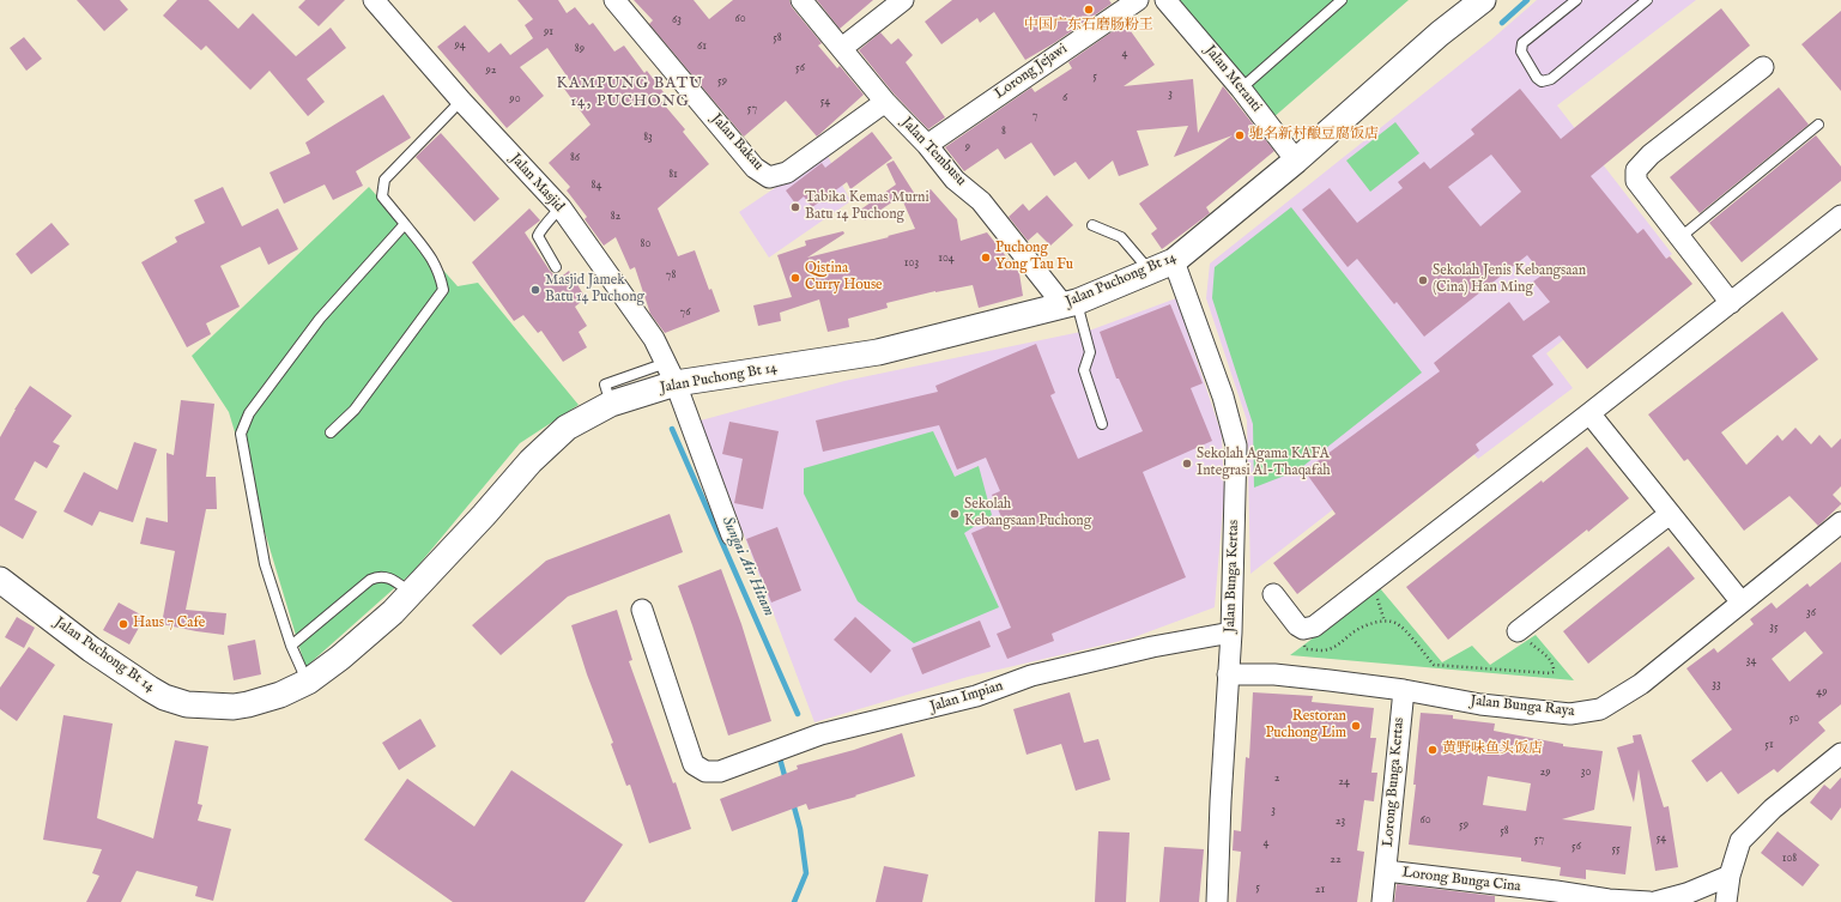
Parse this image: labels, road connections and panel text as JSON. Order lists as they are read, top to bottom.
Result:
{
  "streets": {
    "street": [
      "Lorong Jejawi",
      "Jalan Meranti",
      "Jalan Bakau",
      "Jalan Tembusu",
      "Jalan Masjid",
      "Jalan Puchong Bt 14",
      "Jalan Bunga Kertas",
      "Jalan Impian",
      "Jalan Bunga Raya",
      "Lorong Bunga Kertas",
      "Lorong Bunga Cina"
    ]
  },
  "crossings": [
    ["Lorong Jejawi", "Jalan Tembusu"],
    ["Jalan Meranti", "Jalan Puchong Bt 14"],
    ["Jalan Bakau", "Jalan Tembusu"],
    ["Jalan Tembusu", "Jalan Puchong Bt 14"],
    ["Jalan Masjid", "Jalan Puchong Bt 14"],
    ["Jalan Puchong Bt 14", "Jalan Bunga Kertas"],
    ["Jalan Bunga Kertas", "Jalan Impian"],
    ["Jalan Bunga Kertas", "Jalan Bunga Raya"],
    ["Jalan Bunga Raya", "Lorong Bunga Kertas"],
    ["Lorong Bunga Kertas", "Lorong Bunga Cina"]
  ],
  "districts": ["KAMPUNG BATU 14, PUCHONG"],
  "water": ["Sungai Air Hitam"],
  "places": [
    "中国广东石磨肠粉王",
    "驰名新村酿豆腐饭店",
    "Tabika Kemas Murni Batu 14 Puchong",
    "Puchong Yong Tau Fu",
    "Qistina Curry House",
    "Sekolah Jenis Kebangsaan (Cina) Han Ming",
    "Masjid Jamek Batu 14 Puchong",
    "Sekolah Agama KAFA Integrasi Al-Thaqafah",
    "Sekolah Kebangsaan Puchong",
    "Haus 7 Cafe",
    "Restoran Puchong Lim",
    "黄野味鱼头饭店"
  ],
  "house_numbers": [
    "60",
    "63",
    "91",
    "58",
    "94",
    "61",
    "89",
    "4",
    "56",
    "92",
    "5",
    "59",
    "3",
    "6",
    "90",
    "54",
    "57",
    "7",
    "8",
    "83",
    "9",
    "86",
    "81",
    "84",
    "82",
    "80",
    "104",
    "103",
    "78",
    "76",
    "36",
    "35",
    "34",
    "33",
    "49",
    "50",
    "51",
    "29",
    "30",
    "2",
    "24",
    "3",
    "60",
    "23",
    "59",
    "58",
    "54",
    "57",
    "4",
    "56",
    "55",
    "108",
    "22",
    "5",
    "21"
  ]
}
